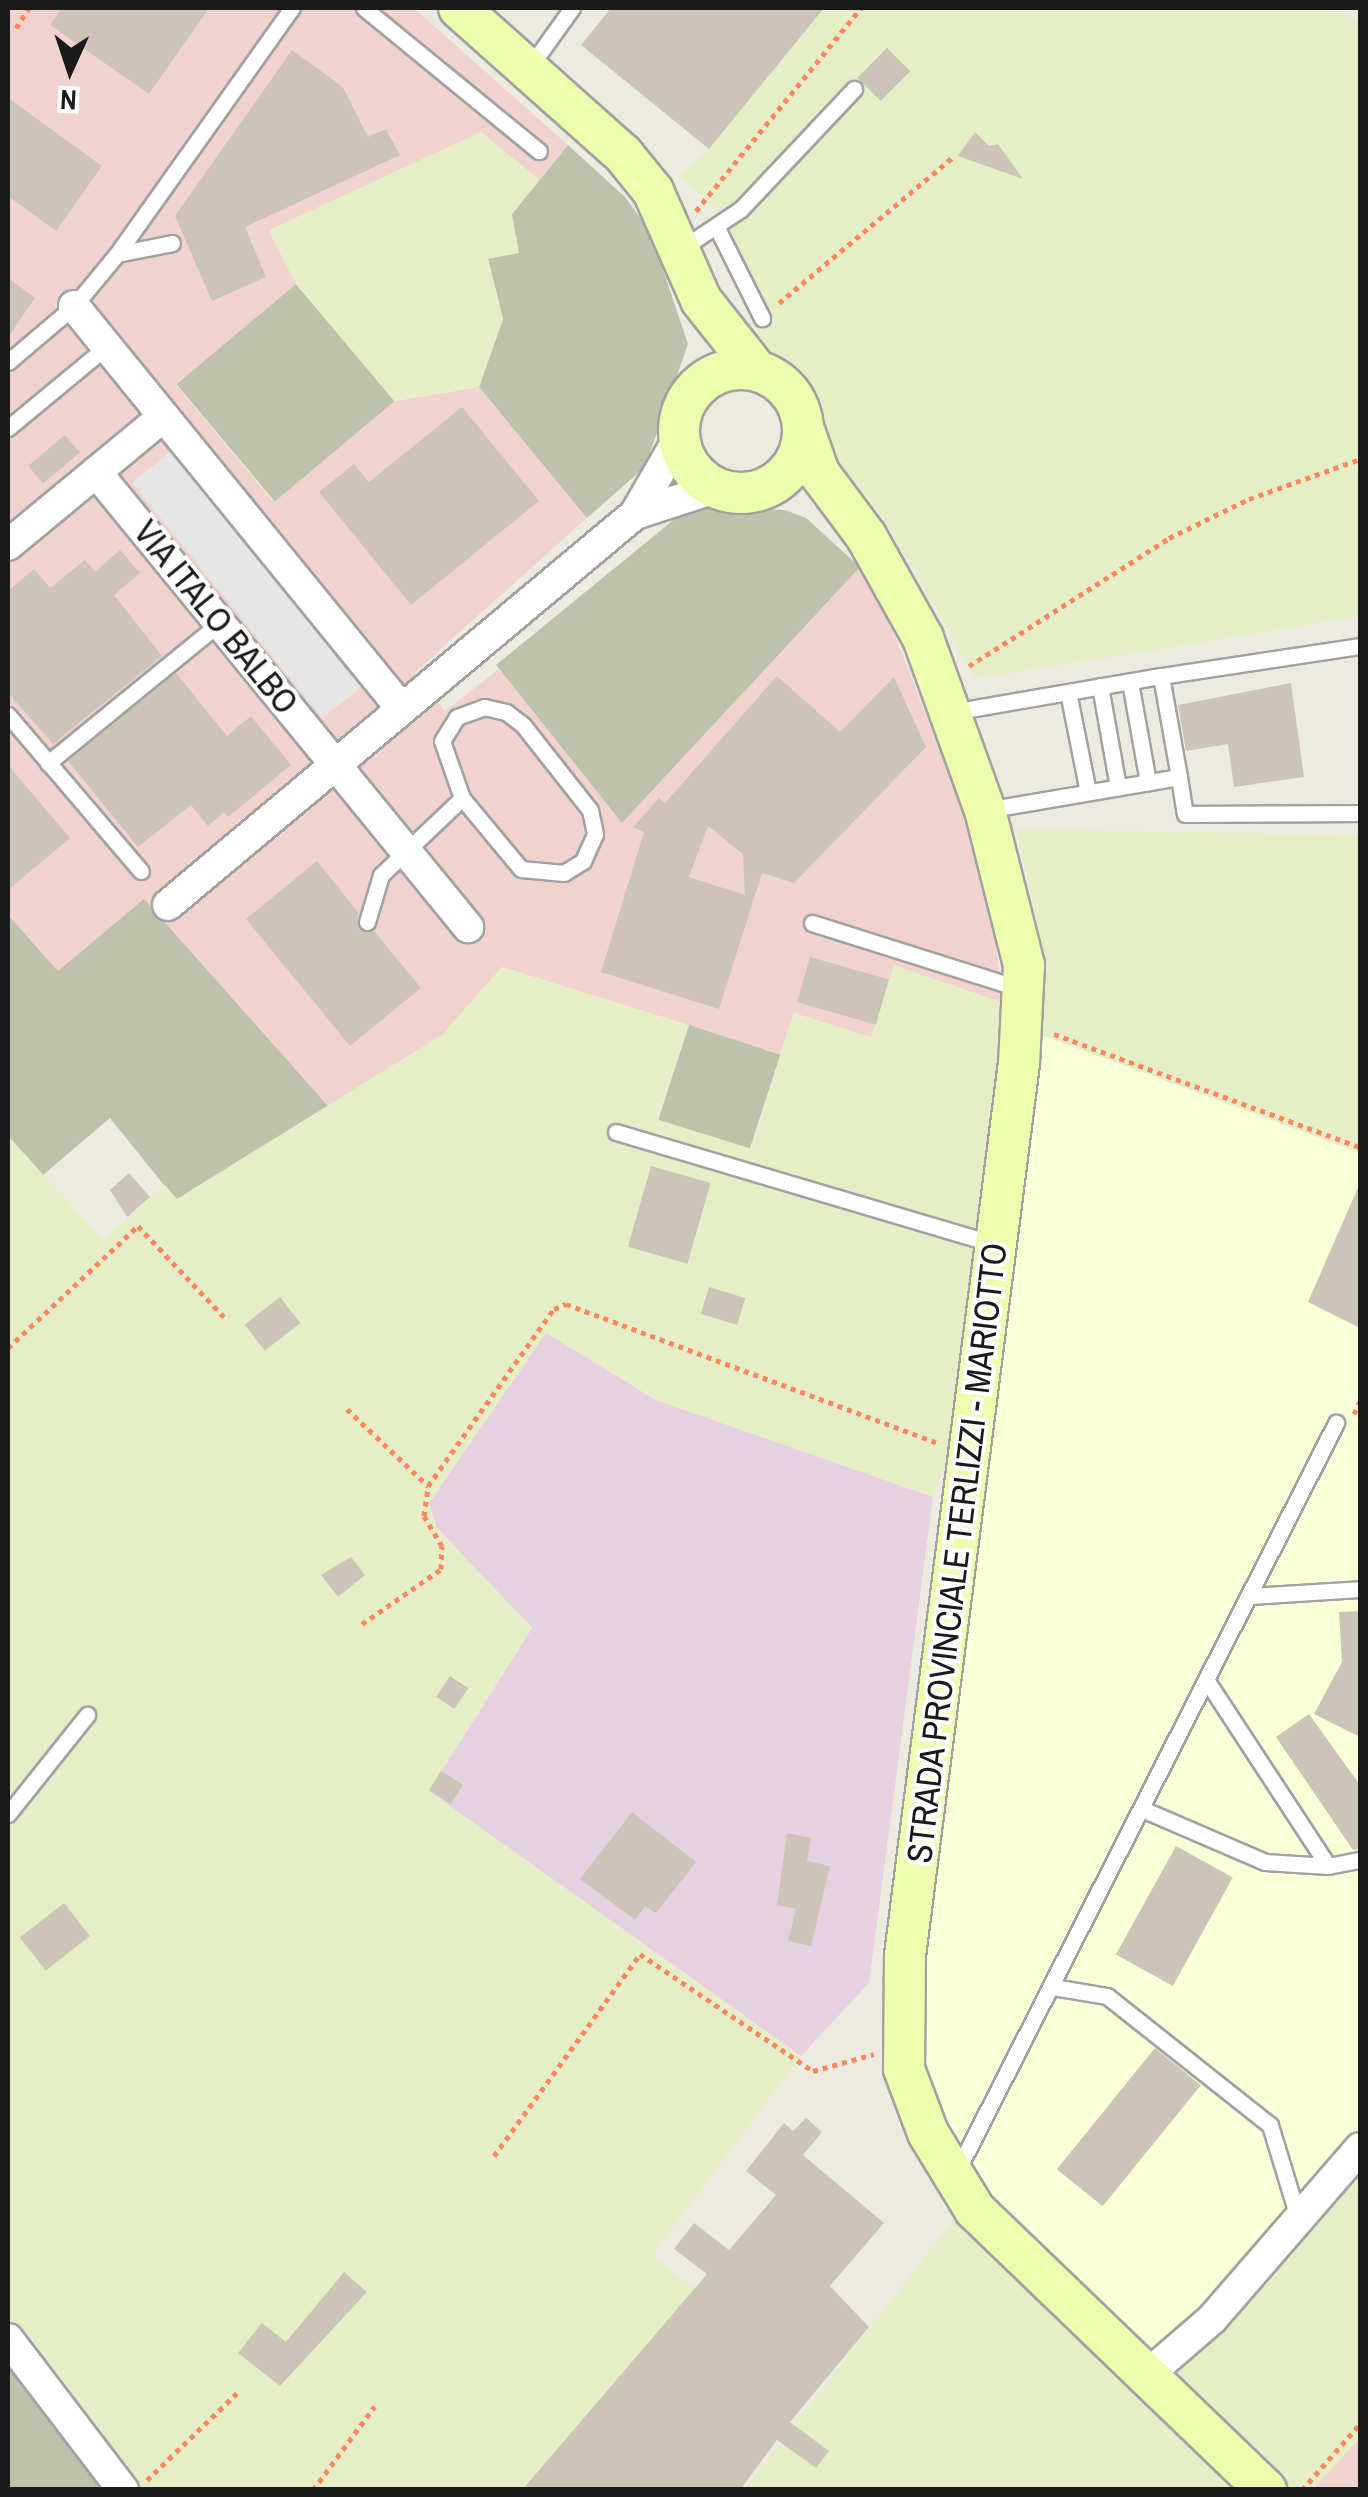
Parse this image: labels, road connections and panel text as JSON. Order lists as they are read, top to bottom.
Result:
{
  "streets": {
    "main road": ["STRADA PROVINCIALE TERLIZZI - MARIOTTO"],
    "street": ["VIA ITALO BALBO"]
  },
  "north": "bottom"
}
